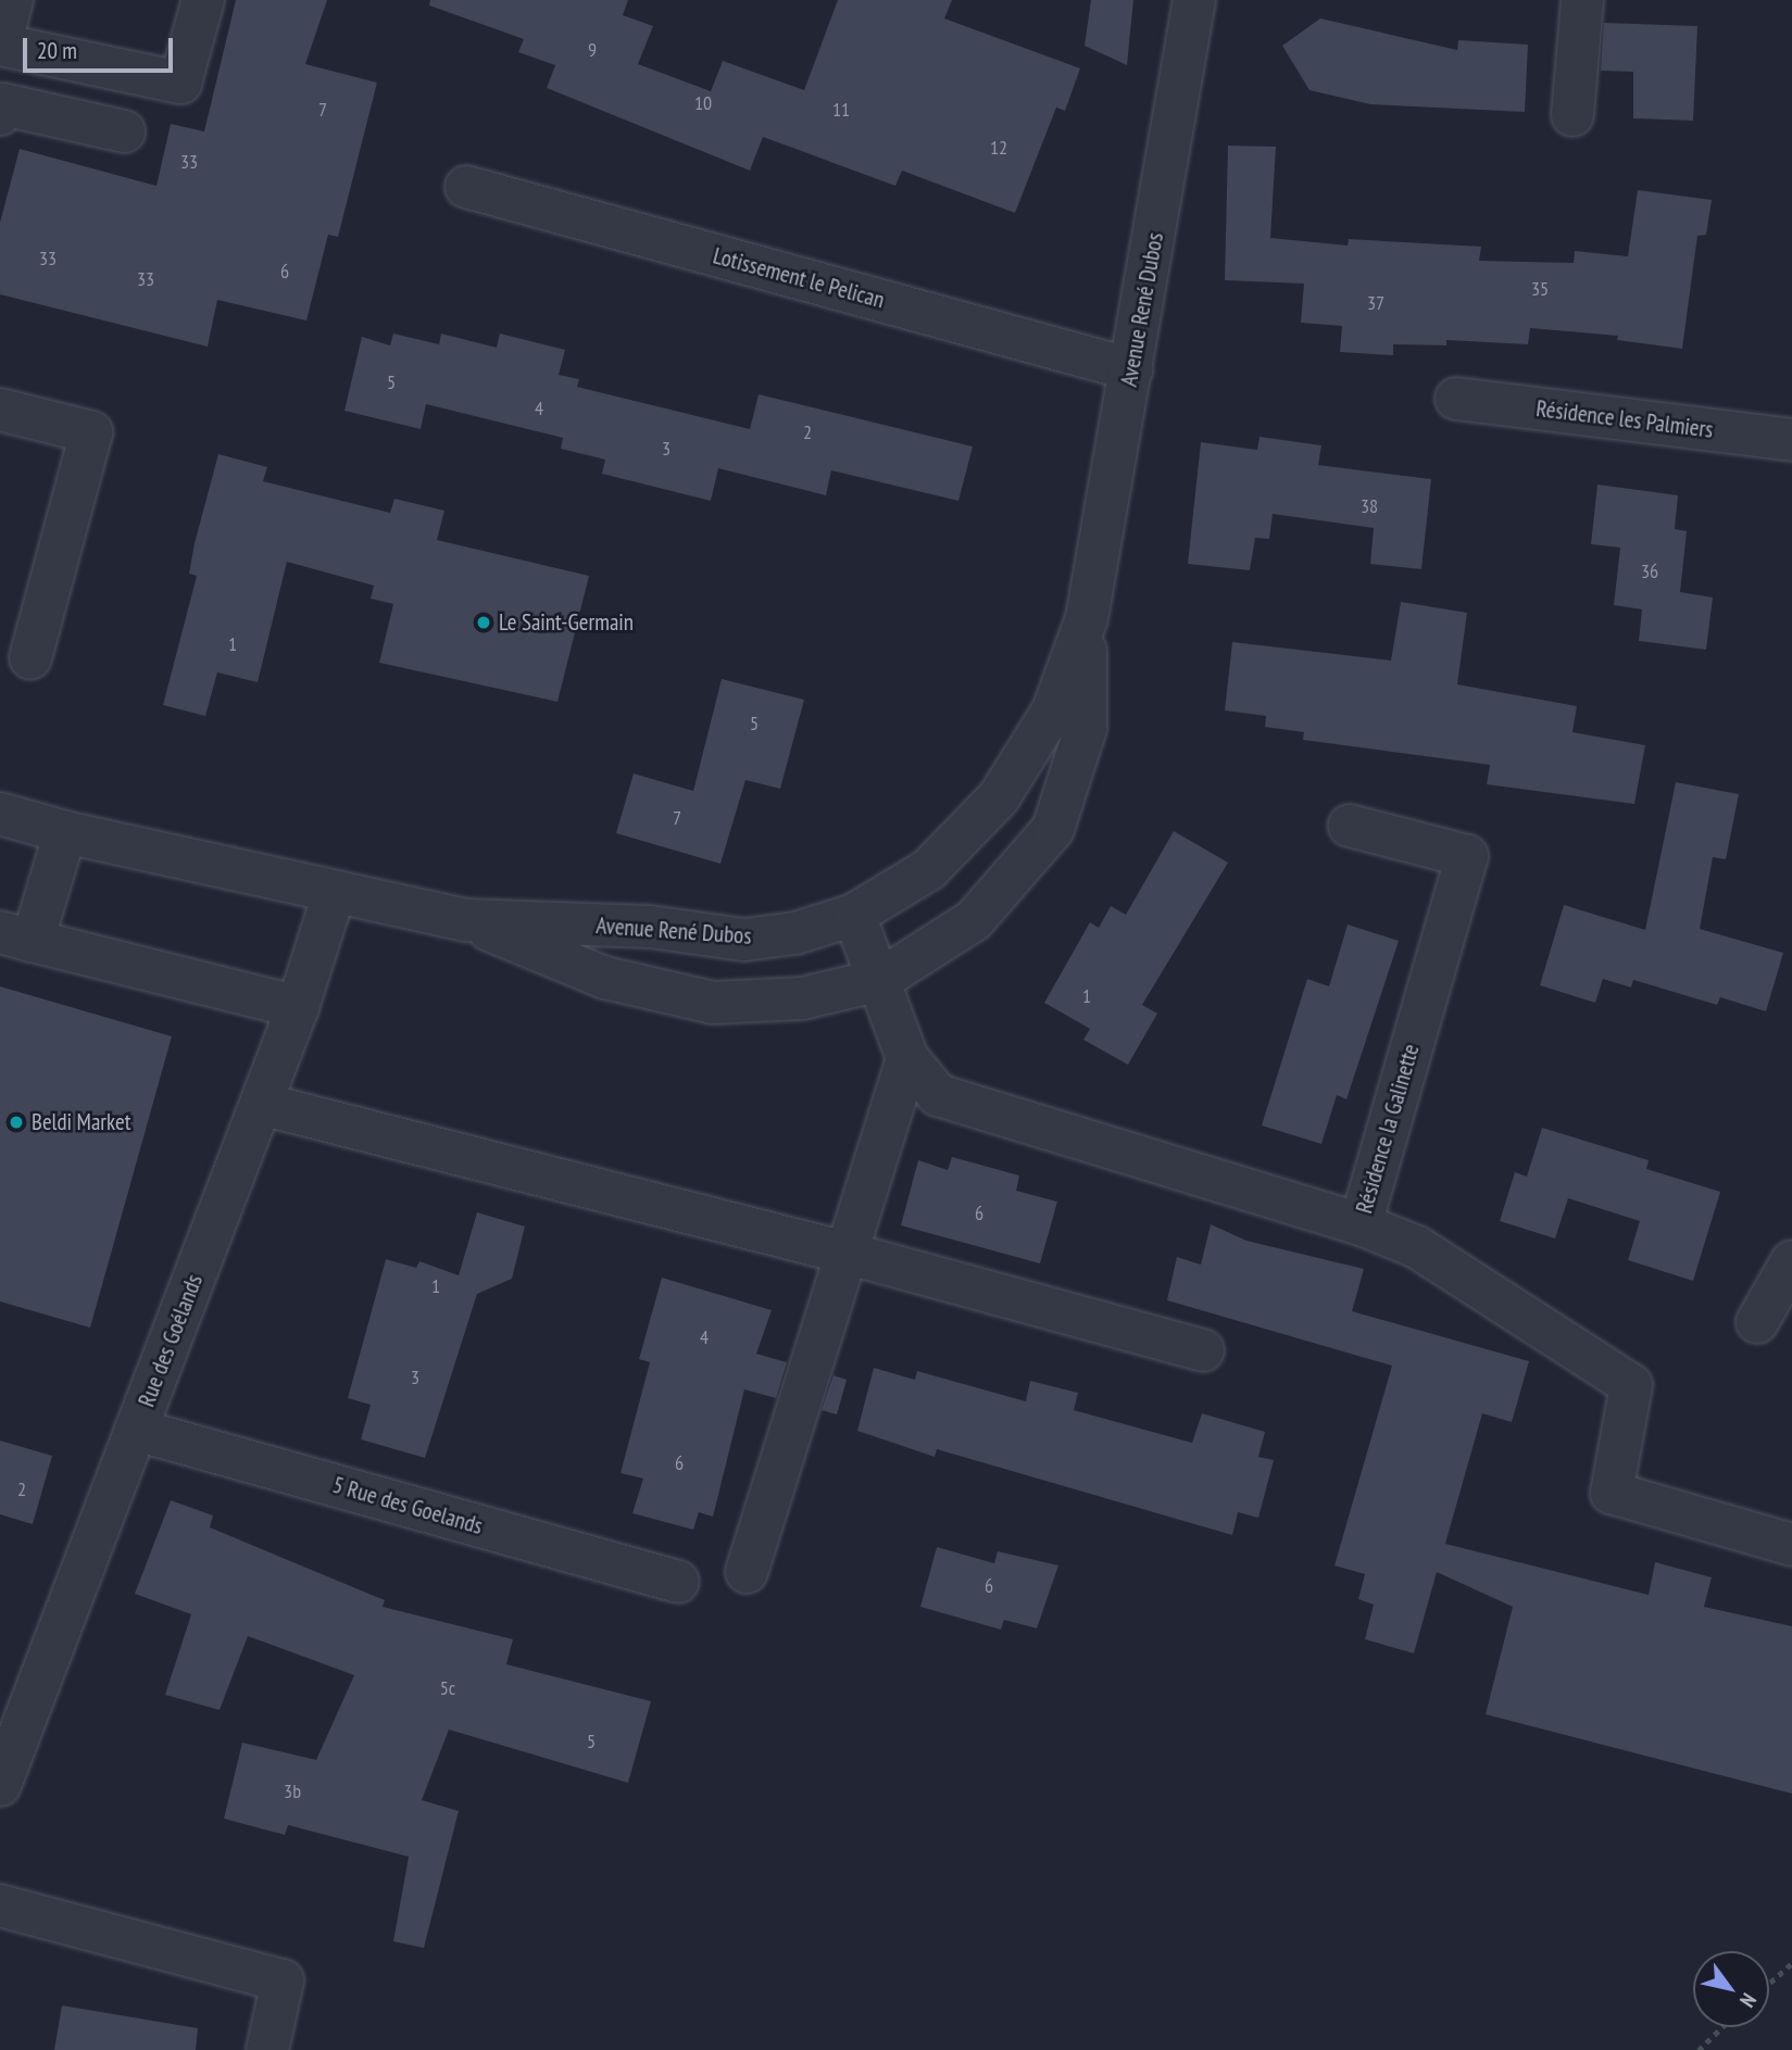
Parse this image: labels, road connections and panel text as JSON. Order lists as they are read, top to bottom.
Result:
{
  "streets": {
    "street": [
      "Lotissement le Pelican",
      "Avenue René Dubos",
      "Résidence les Palmiers",
      "Résidence la Galinette",
      "Rue des Goélands",
      "5 Rue des Goelands"
    ]
  },
  "crossings": [
    ["Lotissement le Pelican", "Avenue René Dubos"],
    ["Avenue René Dubos", "Rue des Goélands"],
    ["Rue des Goélands", "5 Rue des Goelands"]
  ],
  "places": ["Le Saint-Germain", "Beldi Market"],
  "house_numbers": [
    "9",
    "10",
    "7",
    "11",
    "12",
    "33",
    "33",
    "6",
    "33",
    "35",
    "37",
    "5",
    "4",
    "2",
    "3",
    "38",
    "36",
    "1",
    "5",
    "7",
    "1",
    "6",
    "1",
    "4",
    "3",
    "6",
    "2",
    "6",
    "5c",
    "5",
    "3b"
  ],
  "scale_bar": "20 m",
  "north": "bottom right"
}
